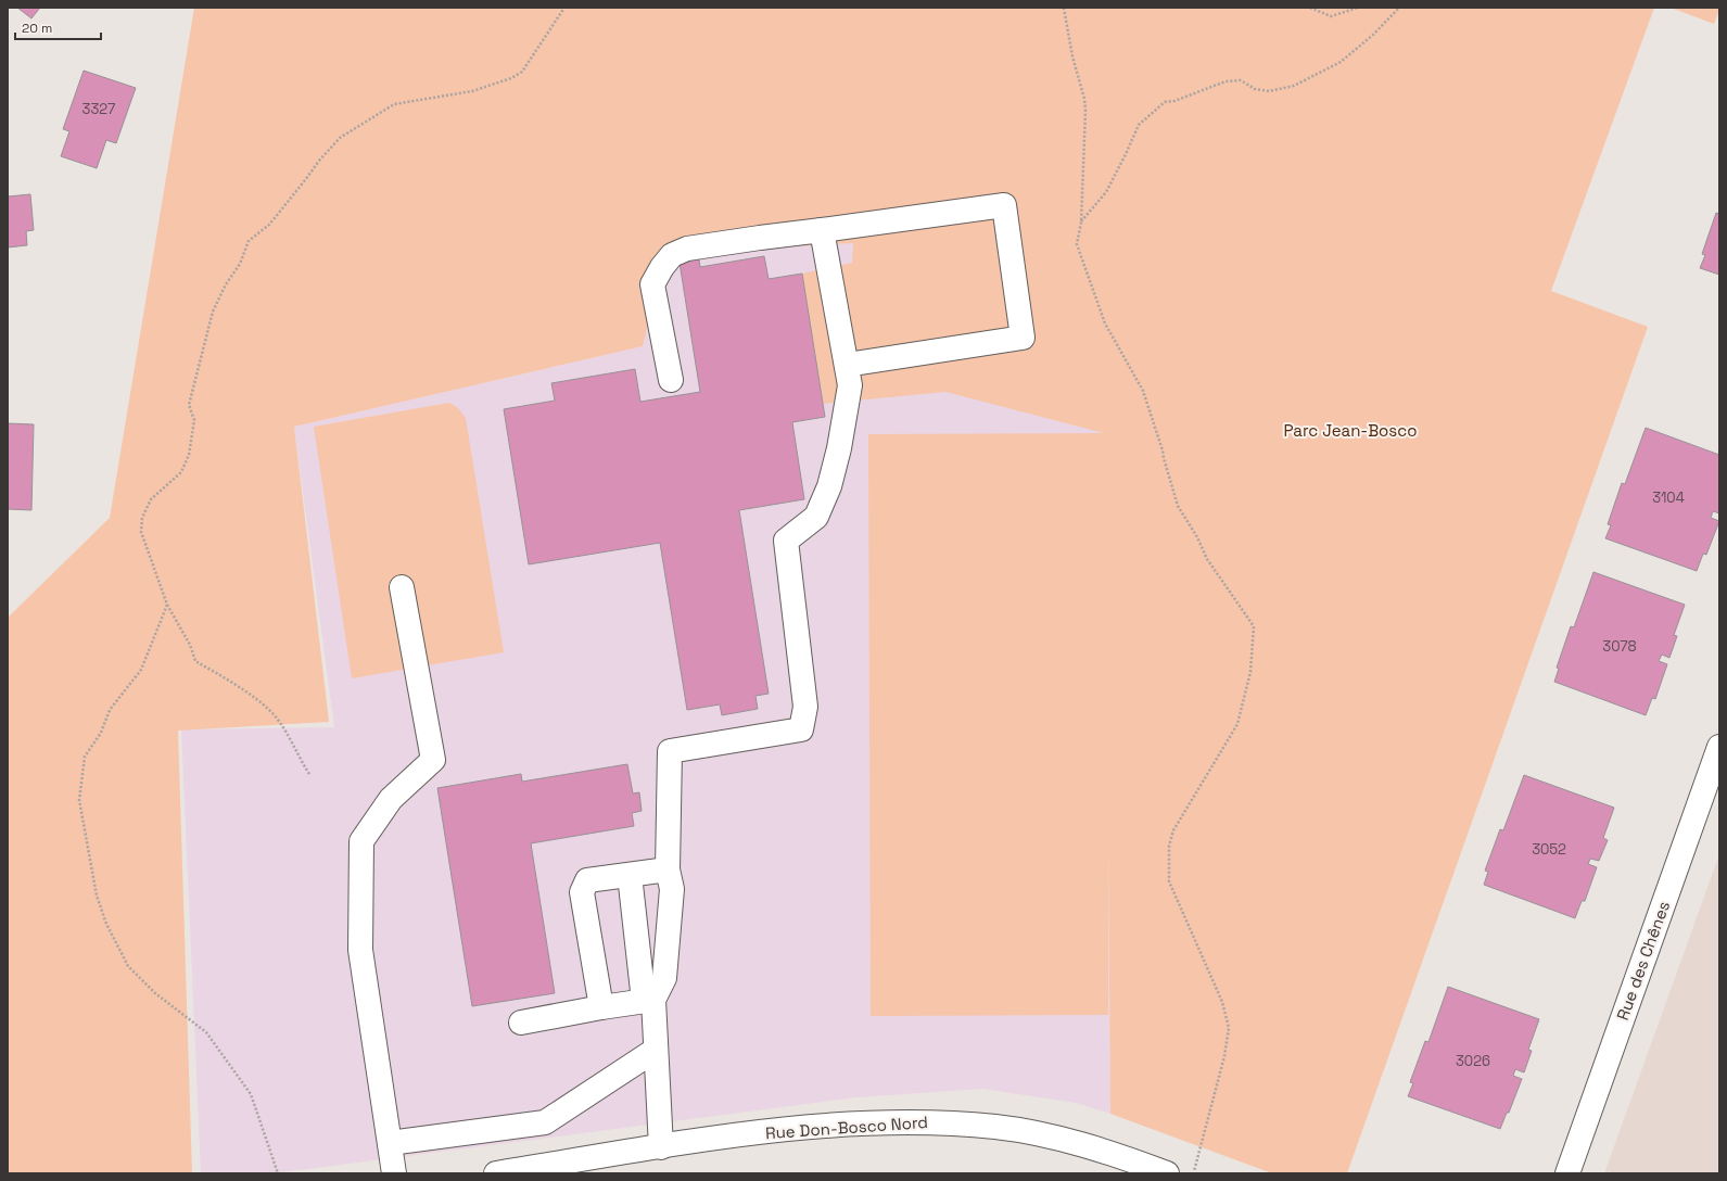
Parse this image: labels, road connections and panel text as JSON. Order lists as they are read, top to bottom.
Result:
{
  "streets": {
    "street": ["Rue des Chênes", "Rue Don-Bosco Nord"]
  },
  "parks": ["Parc Jean-Bosco"],
  "house_numbers": [
    "3327",
    "3104",
    "3078",
    "3052",
    "3026"
  ],
  "scale_bar": "20 m"
}
